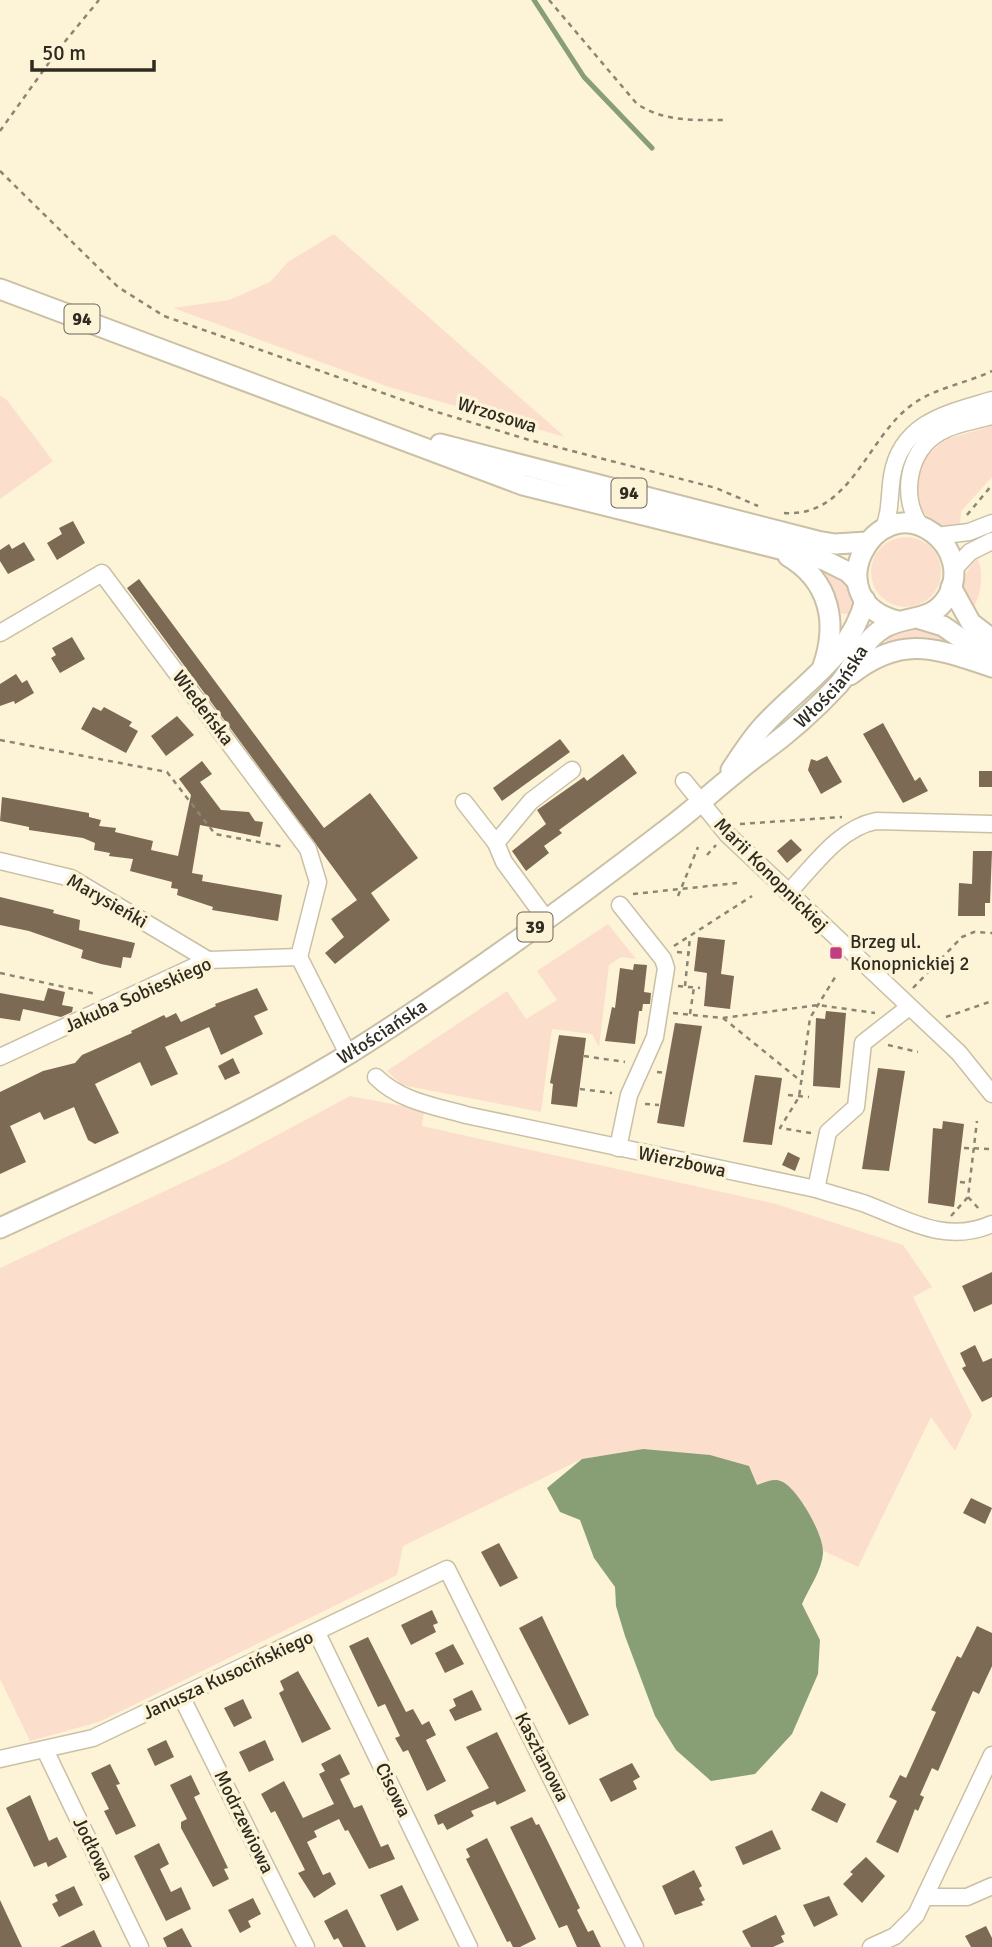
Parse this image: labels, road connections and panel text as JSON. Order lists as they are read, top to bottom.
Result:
{
  "streets": {
    "main road": ["94", "Włościańska", "39"],
    "street": [
      "Wiedeńska",
      "Marii Konopnickiej",
      "Marysieńki",
      "Jakuba Sobieskiego",
      "Wierzbowa",
      "Janusza Kusocińskiego",
      "Kasztanowa",
      "Cisowa",
      "Modrzewiowa",
      "Jodłowa"
    ],
    "path": ["Wrzosowa"]
  },
  "crossings": [
    ["94", "Włościańska"],
    ["Włościańska", "Marii Konopnickiej"],
    ["Wiedeńska", "Jakuba Sobieskiego"],
    ["Marysieńki", "Jakuba Sobieskiego"],
    ["Janusza Kusocińskiego", "Kasztanowa"],
    ["Janusza Kusocińskiego", "Cisowa"],
    ["Janusza Kusocińskiego", "Modrzewiowa"],
    ["Janusza Kusocińskiego", "Jodłowa"]
  ],
  "places": {
    "transit": ["Brzeg ul. Konopnickiej 2"]
  },
  "scale_bar": "50 m"
}
